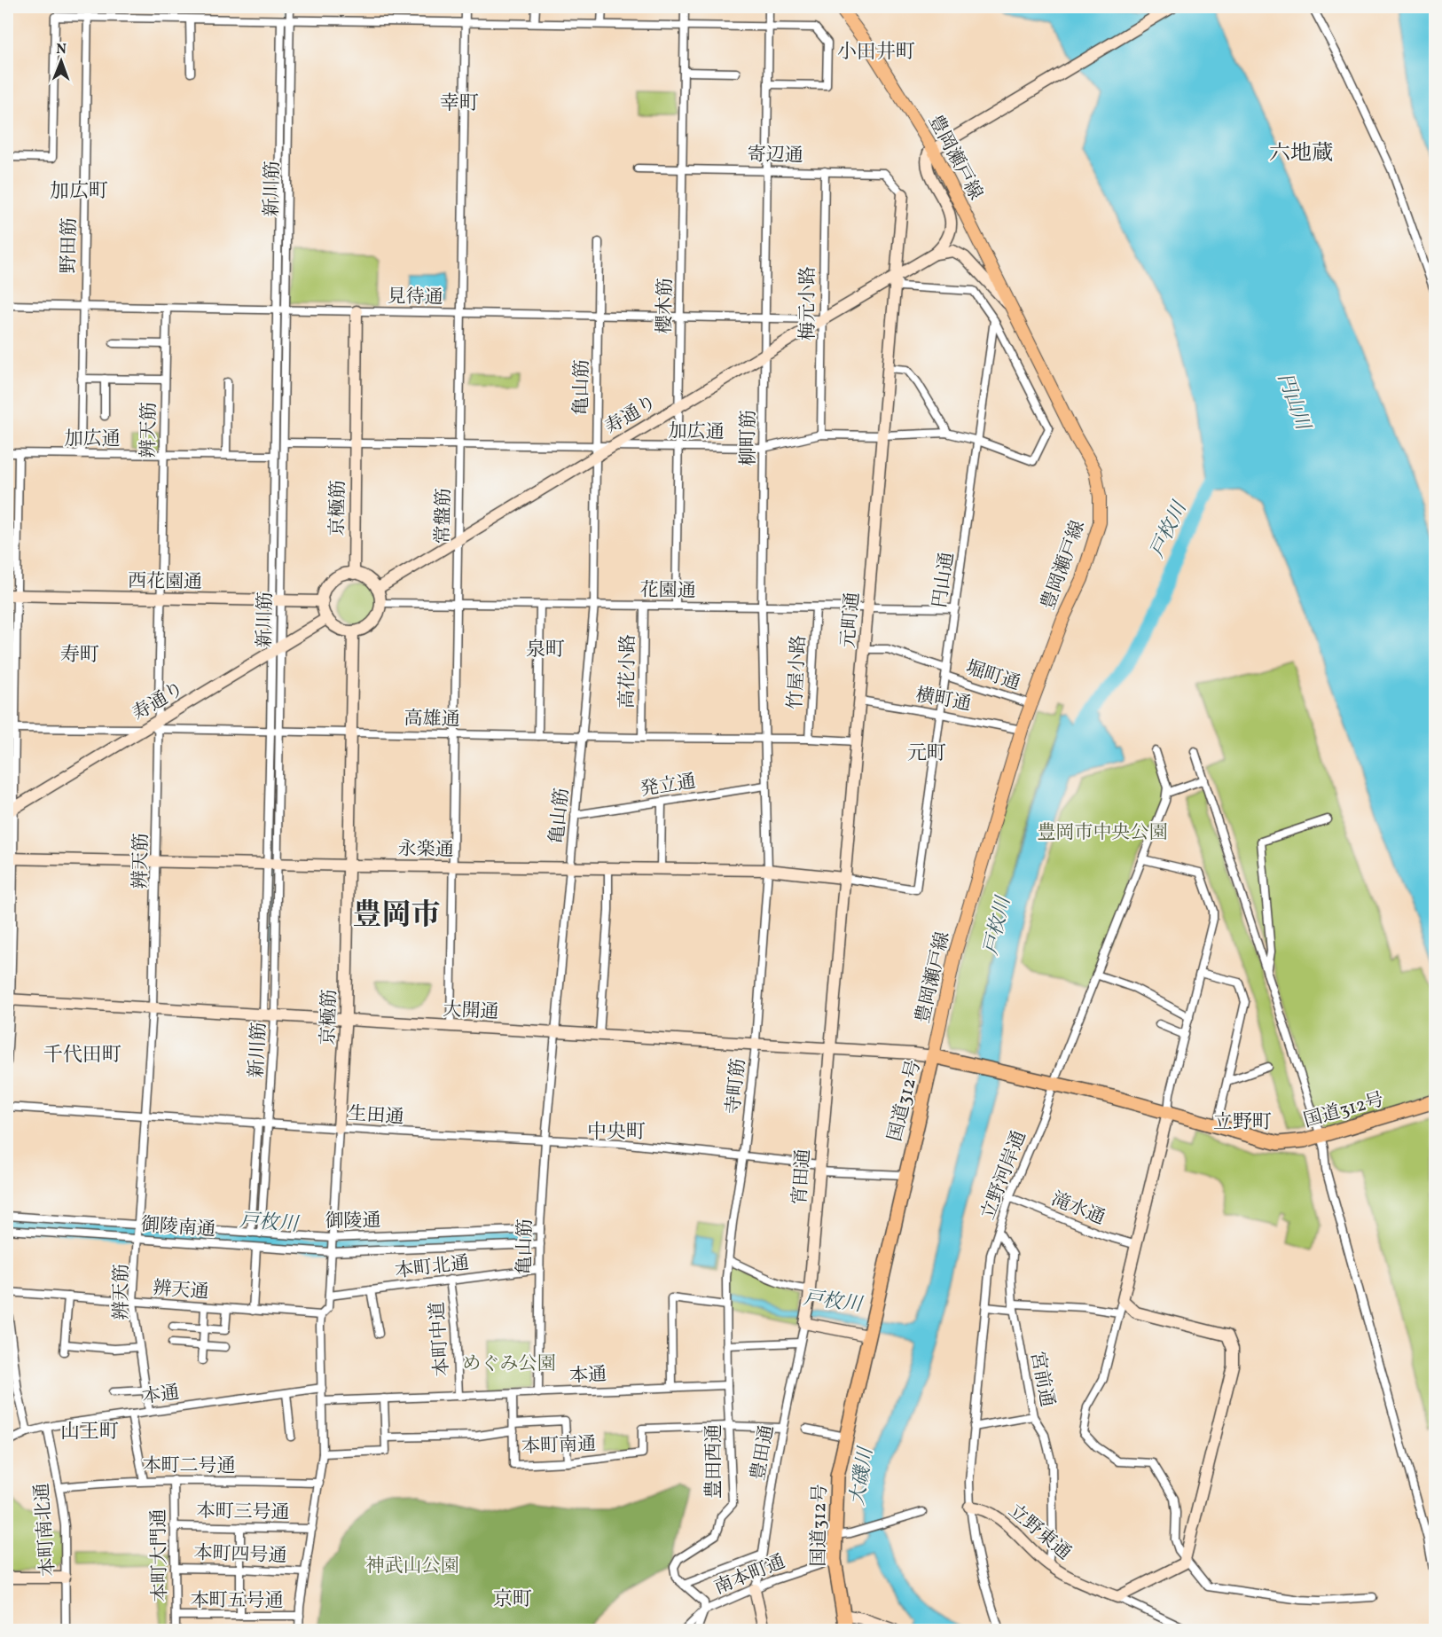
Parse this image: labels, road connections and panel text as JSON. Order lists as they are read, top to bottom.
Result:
{
  "streets": {
    "highway": ["国道312号"],
    "main road": ["豊岡瀬戸線"],
    "street": [
      "寄辺通",
      "新川筋",
      "野田筋",
      "見待通",
      "梅元小路",
      "櫻木筋",
      "亀山筋",
      "寿通り",
      "辨天筋",
      "加広通",
      "柳町筋",
      "京極筋",
      "常盤筋",
      "円山通",
      "西花園通",
      "花園通",
      "元町通",
      "高花小路",
      "竹屋小路",
      "堀町通",
      "横町通",
      "高雄通",
      "発立通",
      "永楽通",
      "大開通",
      "寺町筋",
      "生田通",
      "立野河岸通",
      "宵田通",
      "滝水通",
      "御陵通",
      "御陵南通",
      "本町北通",
      "辨天通",
      "本町中道",
      "本通",
      "宮前通",
      "本町南通",
      "豊田通",
      "豊田西通",
      "本町二号通",
      "本町三号通",
      "本町南北通",
      "立野東通",
      "本町四号通",
      "本町大門通",
      "南本町通",
      "本町五号通"
    ]
  },
  "crossings": [
    ["寄辺通", "梅元小路"],
    ["寄辺通", "櫻木筋"],
    ["寄辺通", "柳町筋"],
    ["寄辺通", "元町通"],
    ["豊岡瀬戸線", "堀町通"],
    ["豊岡瀬戸線", "横町通"],
    ["豊岡瀬戸線", "大開通"],
    ["豊岡瀬戸線", "国道312号"],
    ["新川筋", "見待通"],
    ["新川筋", "寿通り"],
    ["新川筋", "加広通"],
    ["新川筋", "西花園通"],
    ["新川筋", "高雄通"],
    ["新川筋", "永楽通"],
    ["新川筋", "大開通"],
    ["新川筋", "生田通"],
    ["新川筋", "御陵通"],
    ["野田筋", "見待通"],
    ["野田筋", "加広通"],
    ["見待通", "梅元小路"],
    ["見待通", "櫻木筋"],
    ["見待通", "亀山筋"],
    ["見待通", "寿通り"],
    ["見待通", "辨天筋"],
    ["見待通", "柳町筋"],
    ["見待通", "京極筋"],
    ["見待通", "常盤筋"],
    ["梅元小路", "寿通り"],
    ["梅元小路", "加広通"],
    ["櫻木筋", "寿通り"],
    ["櫻木筋", "加広通"],
    ["櫻木筋", "花園通"],
    ["亀山筋", "寿通り"],
    ["亀山筋", "花園通"],
    ["亀山筋", "高雄通"],
    ["亀山筋", "発立通"],
    ["亀山筋", "永楽通"],
    ["亀山筋", "大開通"],
    ["亀山筋", "生田通"],
    ["亀山筋", "御陵通"],
    ["亀山筋", "御陵南通"],
    ["亀山筋", "本町北通"],
    ["亀山筋", "本通"],
    ["寿通り", "辨天筋"],
    ["寿通り", "加広通"],
    ["寿通り", "柳町筋"],
    ["寿通り", "京極筋"],
    ["寿通り", "常盤筋"],
    ["寿通り", "西花園通"],
    ["寿通り", "花園通"],
    ["寿通り", "元町通"],
    ["寿通り", "高雄通"],
    ["辨天筋", "加広通"],
    ["辨天筋", "西花園通"],
    ["辨天筋", "高雄通"],
    ["辨天筋", "永楽通"],
    ["辨天筋", "大開通"],
    ["辨天筋", "生田通"],
    ["辨天筋", "御陵通"],
    ["辨天筋", "御陵南通"],
    ["辨天筋", "辨天通"],
    ["辨天筋", "本通"],
    ["加広通", "柳町筋"],
    ["加広通", "円山通"],
    ["加広通", "元町通"],
    ["柳町筋", "花園通"],
    ["柳町筋", "高雄通"],
    ["柳町筋", "発立通"],
    ["柳町筋", "永楽通"],
    ["柳町筋", "寺町筋"],
    ["京極筋", "西花園通"],
    ["京極筋", "花園通"],
    ["京極筋", "高雄通"],
    ["京極筋", "永楽通"],
    ["京極筋", "大開通"],
    ["京極筋", "生田通"],
    ["京極筋", "御陵通"],
    ["京極筋", "御陵南通"],
    ["京極筋", "本町北通"],
    ["京極筋", "辨天通"],
    ["京極筋", "本通"],
    ["京極筋", "本町二号通"],
    ["京極筋", "本町三号通"],
    ["京極筋", "本町四号通"],
    ["京極筋", "本町五号通"],
    ["常盤筋", "花園通"],
    ["常盤筋", "高雄通"],
    ["常盤筋", "永楽通"],
    ["常盤筋", "大開通"],
    ["円山通", "花園通"],
    ["円山通", "元町通"],
    ["円山通", "堀町通"],
    ["円山通", "横町通"],
    ["円山通", "永楽通"],
    ["西花園通", "花園通"],
    ["花園通", "元町通"],
    ["花園通", "高花小路"],
    ["花園通", "竹屋小路"],
    ["元町通", "堀町通"],
    ["元町通", "横町通"],
    ["元町通", "高雄通"],
    ["元町通", "永楽通"],
    ["元町通", "大開通"],
    ["元町通", "宵田通"],
    ["高花小路", "高雄通"],
    ["竹屋小路", "高雄通"],
    ["永楽通", "寺町筋"],
    ["大開通", "寺町筋"],
    ["大開通", "国道312号"],
    ["大開通", "宵田通"],
    ["寺町筋", "生田通"],
    ["寺町筋", "豊田西通"],
    ["国道312号", "生田通"],
    ["国道312号", "立野河岸通"],
    ["国道312号", "南本町通"],
    ["生田通", "宵田通"],
    ["立野河岸通", "滝水通"],
    ["立野河岸通", "宮前通"],
    ["立野河岸通", "立野東通"],
    ["宵田通", "豊田通"],
    ["本町北通", "本町中道"],
    ["本町中道", "本通"],
    ["本通", "豊田西通"],
    ["本通", "本町南北通"],
    ["宮前通", "立野東通"],
    ["本町南通", "豊田通"],
    ["本町南通", "豊田西通"],
    ["豊田通", "南本町通"],
    ["豊田西通", "南本町通"],
    ["本町二号通", "本町南北通"],
    ["本町二号通", "本町大門通"],
    ["本町三号通", "本町大門通"],
    ["本町四号通", "本町大門通"],
    ["本町大門通", "本町五号通"]
  ],
  "districts": [
    "小田井町",
    "幸町",
    "六地蔵",
    "加広町",
    "泉町",
    "寿町",
    "元町",
    "豊岡市",
    "千代田町",
    "立野町",
    "中央町",
    "山王町",
    "京町"
  ],
  "water": ["円山川", "戸枚川", "大磯川"],
  "parks": ["豊岡市中央公園", "めぐみ公園", "神武山公園"],
  "north": "top"
}
